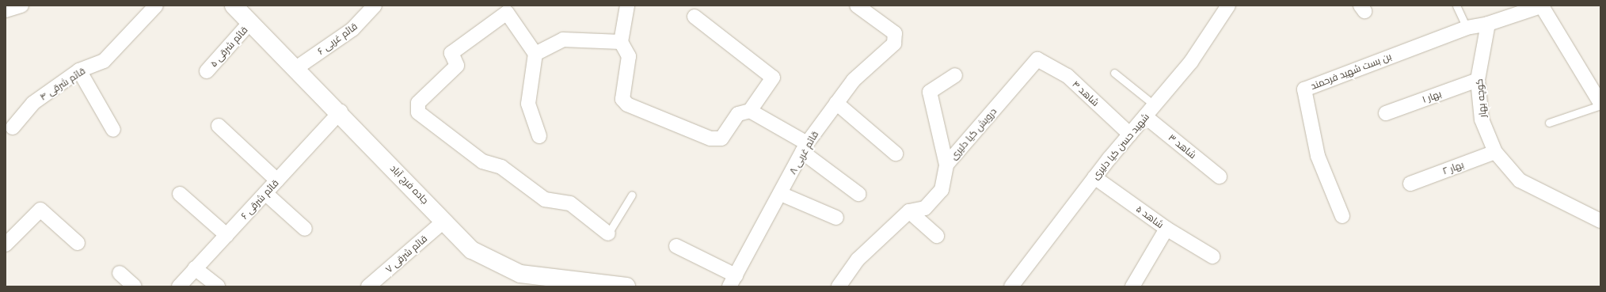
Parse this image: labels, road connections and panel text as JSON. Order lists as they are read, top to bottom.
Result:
{
  "streets": {
    "street": [
      "قائم غربی ۶",
      "قائم شرقی ۵",
      "بن بست شهید فرحمند",
      "قائم شرقی ۴",
      "شاهد ۴",
      "بهار ۱",
      "کوچه بهار",
      "درویش کیا دلیری",
      "شهید حسن کیا دلیری",
      "شاهد ۳",
      "قائم غربی ۸",
      "بهار ۲",
      "جاده فرج آباد",
      "قائم شرقی ۶",
      "شاهد ۵",
      "قائم شرقی ۷"
    ]
  },
  "crossings": [
    ["قائم غربی ۶", "جاده فرج آباد"],
    ["قائم شرقی ۵", "جاده فرج آباد"],
    ["بن بست شهید فرحمند", "کوچه بهار"],
    ["شاهد ۴", "درویش کیا دلیری"],
    ["شاهد ۴", "شهید حسن کیا دلیری"],
    ["بهار ۱", "کوچه بهار"],
    ["کوچه بهار", "بهار ۲"],
    ["شهید حسن کیا دلیری", "شاهد ۳"],
    ["شهید حسن کیا دلیری", "شاهد ۵"],
    ["جاده فرج آباد", "قائم شرقی ۶"],
    ["جاده فرج آباد", "قائم شرقی ۷"]
  ]
}
